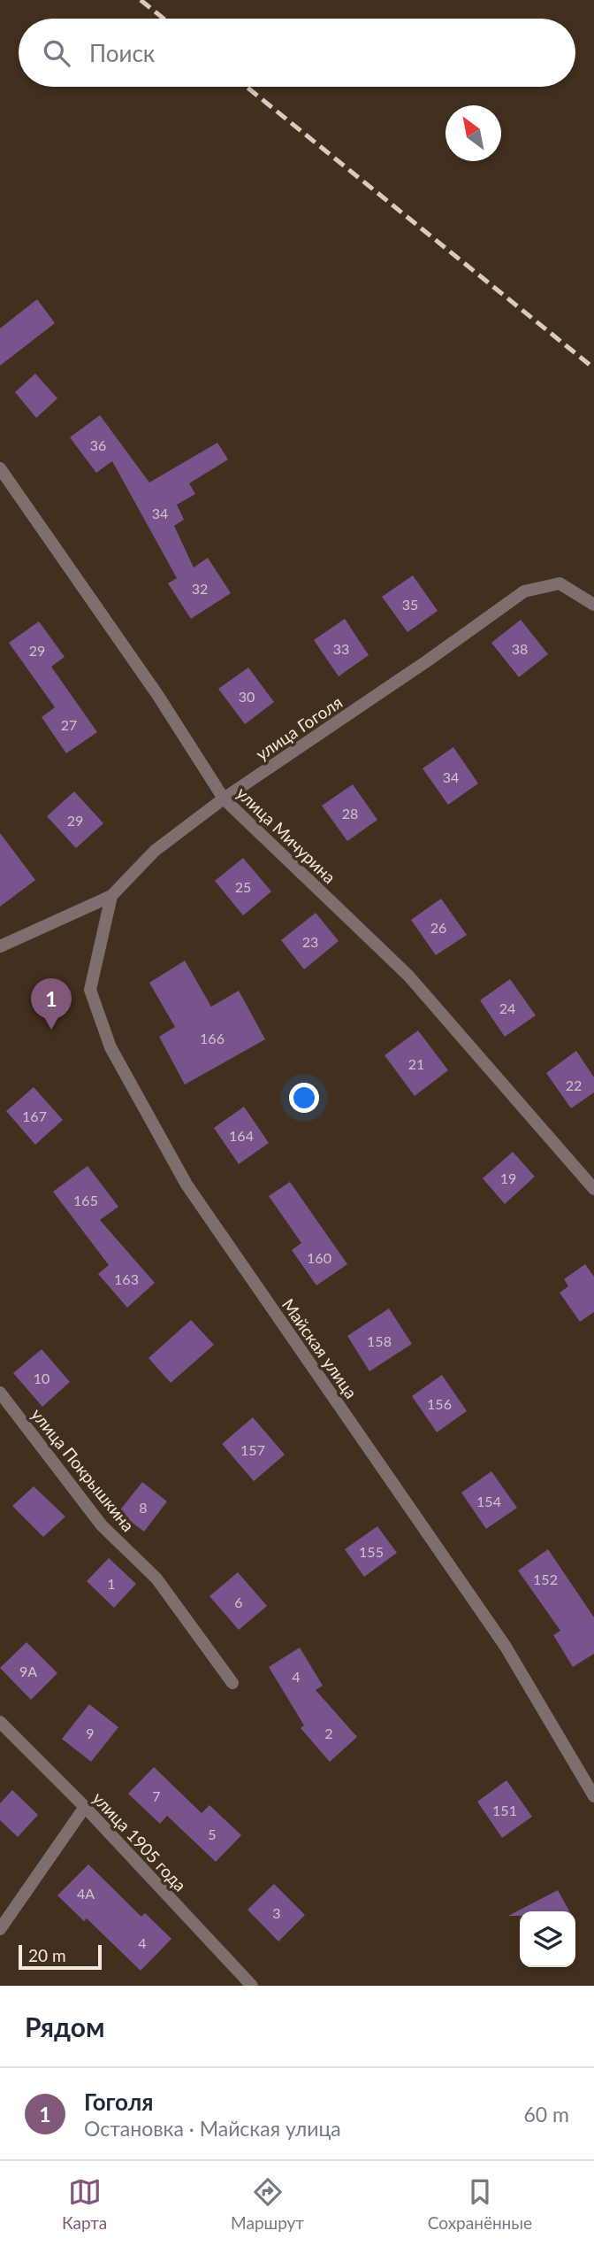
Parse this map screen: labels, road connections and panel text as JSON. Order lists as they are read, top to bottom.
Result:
{
  "streets": {
    "street": [
      "улица Гоголя",
      "улица Мичурина",
      "Майская улица",
      "улица Покрышкина",
      "улица 1905 года"
    ]
  },
  "crossings": [
    ["улица Гоголя", "улица Мичурина"],
    ["улица Гоголя", "Майская улица"]
  ],
  "house_numbers": [
    "36",
    "34",
    "32",
    "35",
    "33",
    "38",
    "29",
    "30",
    "27",
    "34",
    "28",
    "29",
    "25",
    "26",
    "23",
    "24",
    "166",
    "21",
    "22",
    "167",
    "164",
    "19",
    "165",
    "160",
    "163",
    "158",
    "10",
    "156",
    "157",
    "154",
    "8",
    "155",
    "152",
    "1",
    "6",
    "9А",
    "4",
    "9",
    "2",
    "7",
    "151",
    "5",
    "4А",
    "3",
    "4"
  ],
  "scale_bar": "20 m",
  "north": "top left",
  "page": {
    "search": "Поиск",
    "pins": "1",
    "scale": "20 m",
    "heading": "Рядом",
    "list": [
      {
        "mark": "1",
        "name": "Гоголя",
        "note": "Остановка · Майская улица",
        "value": "60 m"
      }
    ],
    "nav": ["Карта", "Маршрут", "Сохранённые"]
  }
}
